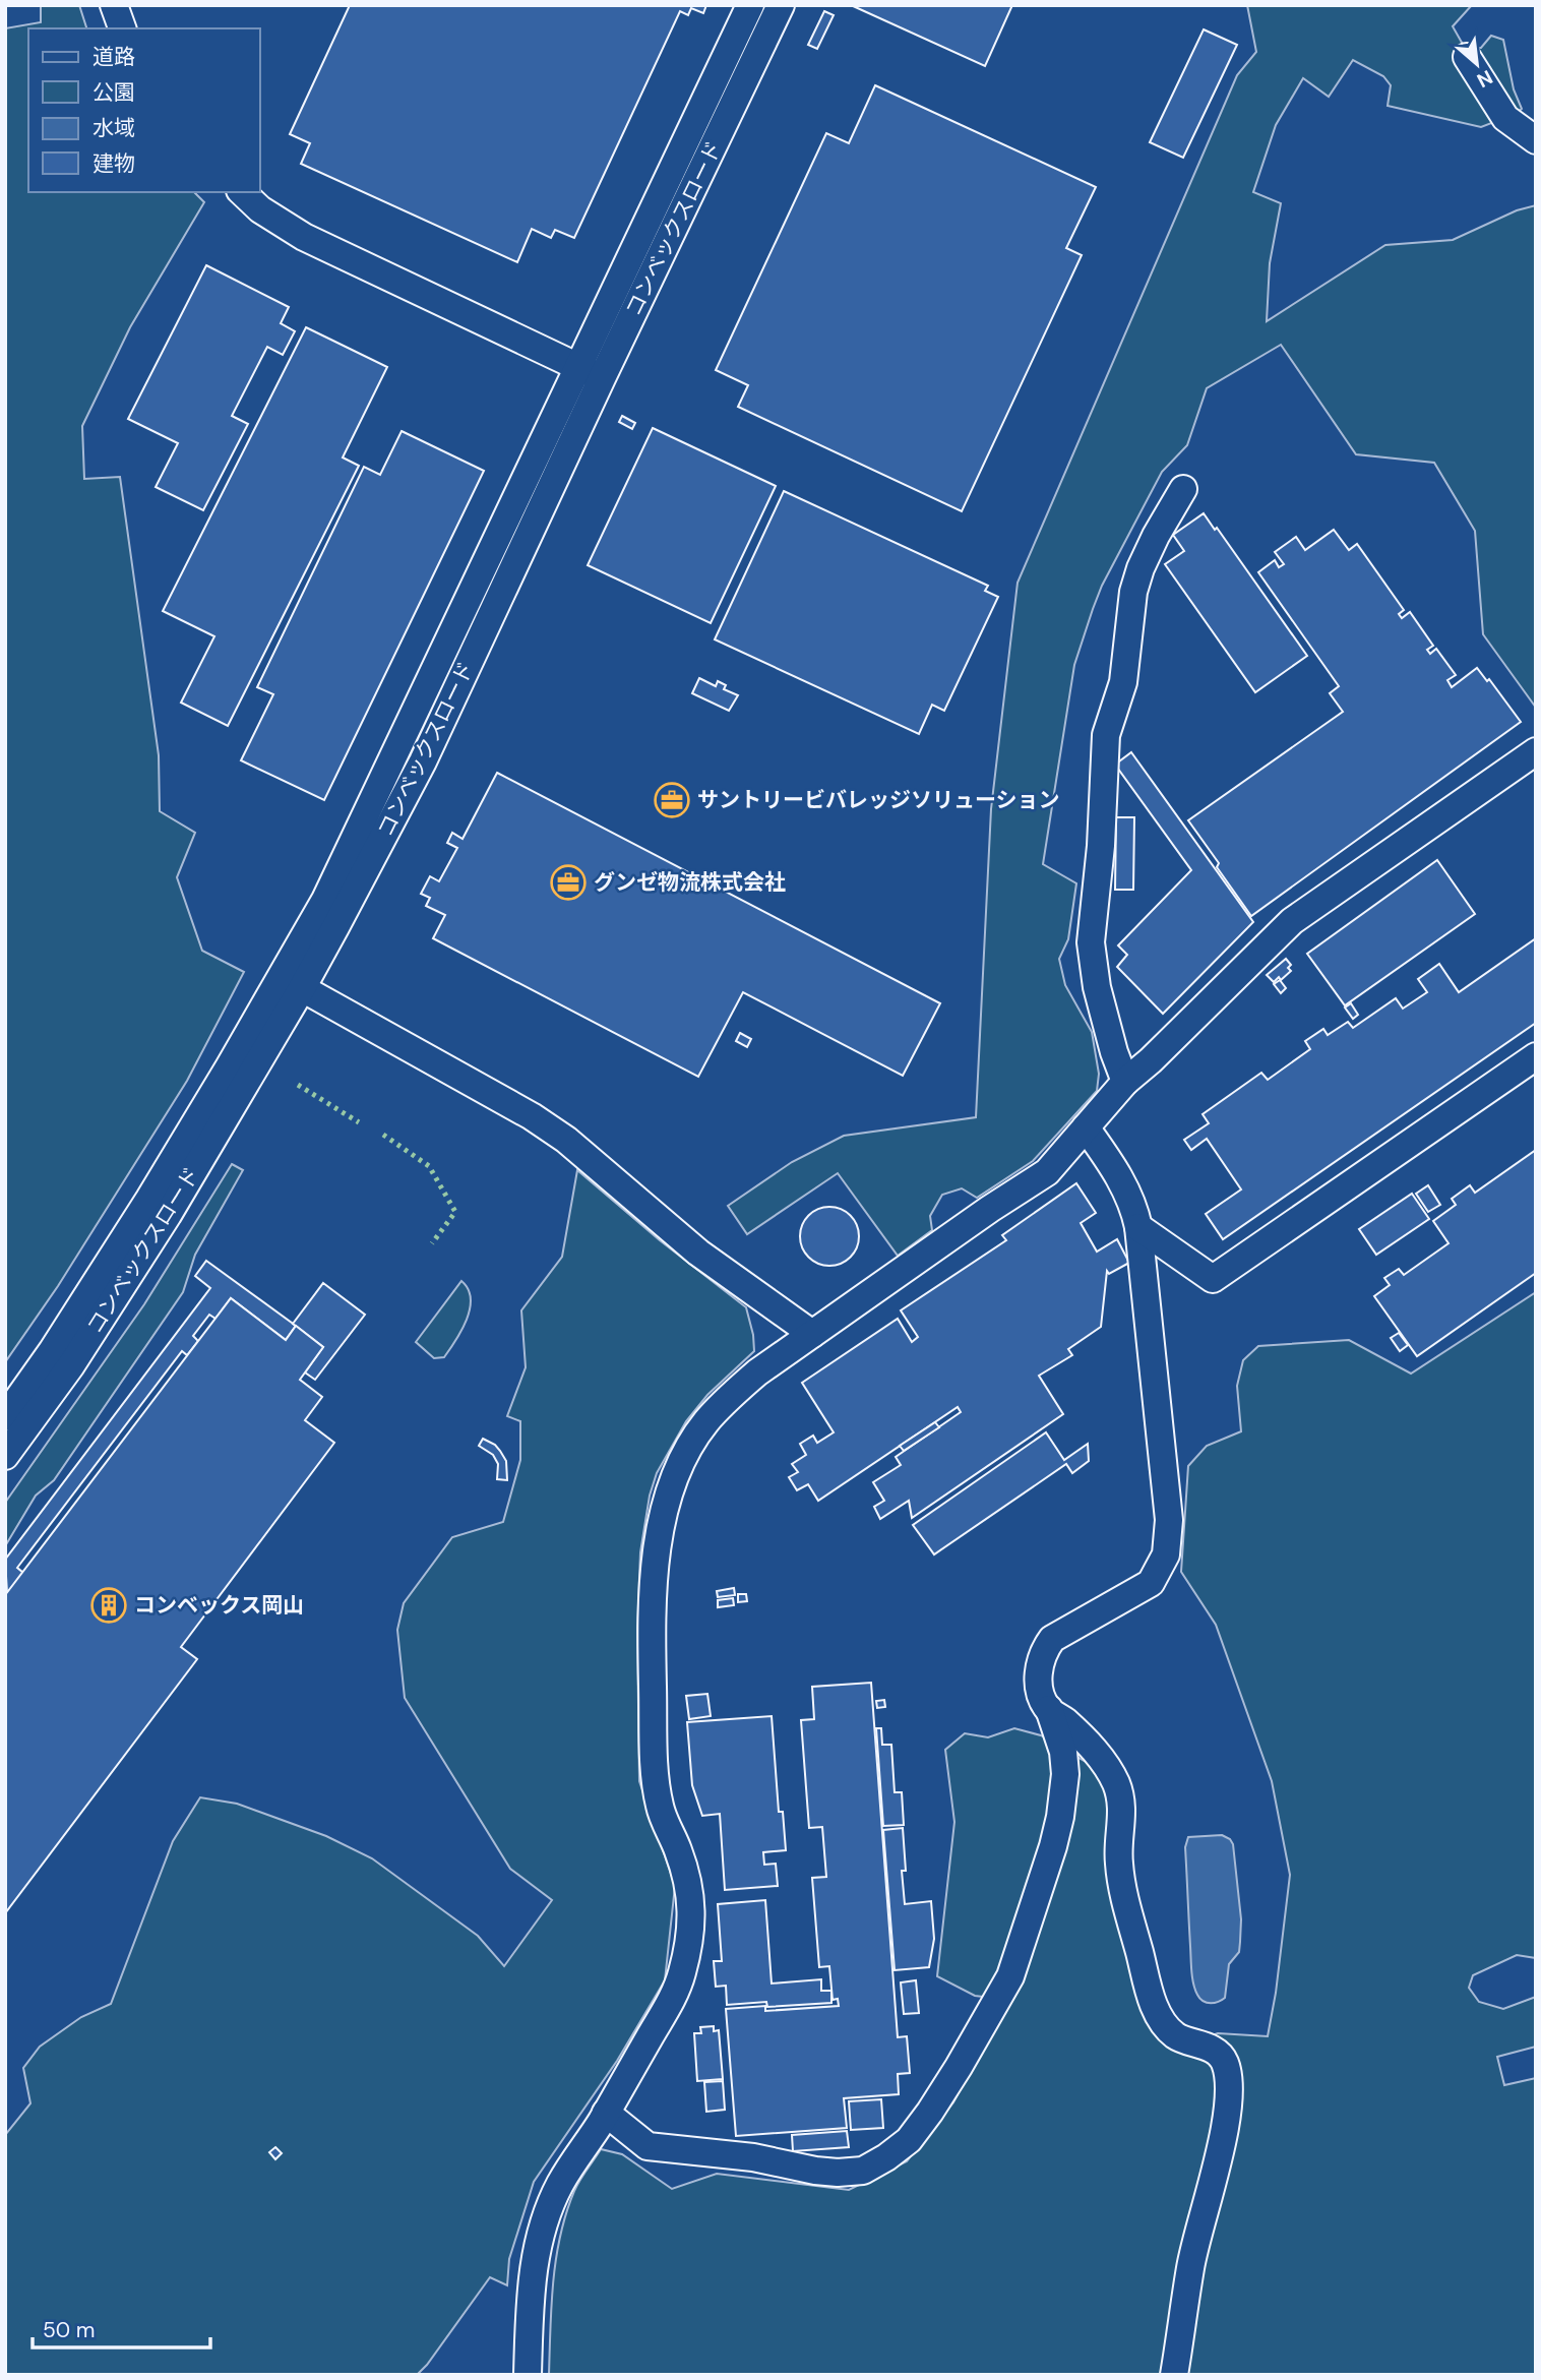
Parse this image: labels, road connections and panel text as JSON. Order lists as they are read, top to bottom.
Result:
{
  "streets": {
    "street": ["コンベックスロード"]
  },
  "places": {
    "office": ["サントリービバレッジソリューション", "グンゼ物流株式会社"],
    "building": ["コンベックス岡山"]
  },
  "legend": [
    "道路",
    "公園",
    "水域",
    "建物"
  ],
  "scale_bar": "50 m",
  "north": "bottom right"
}
